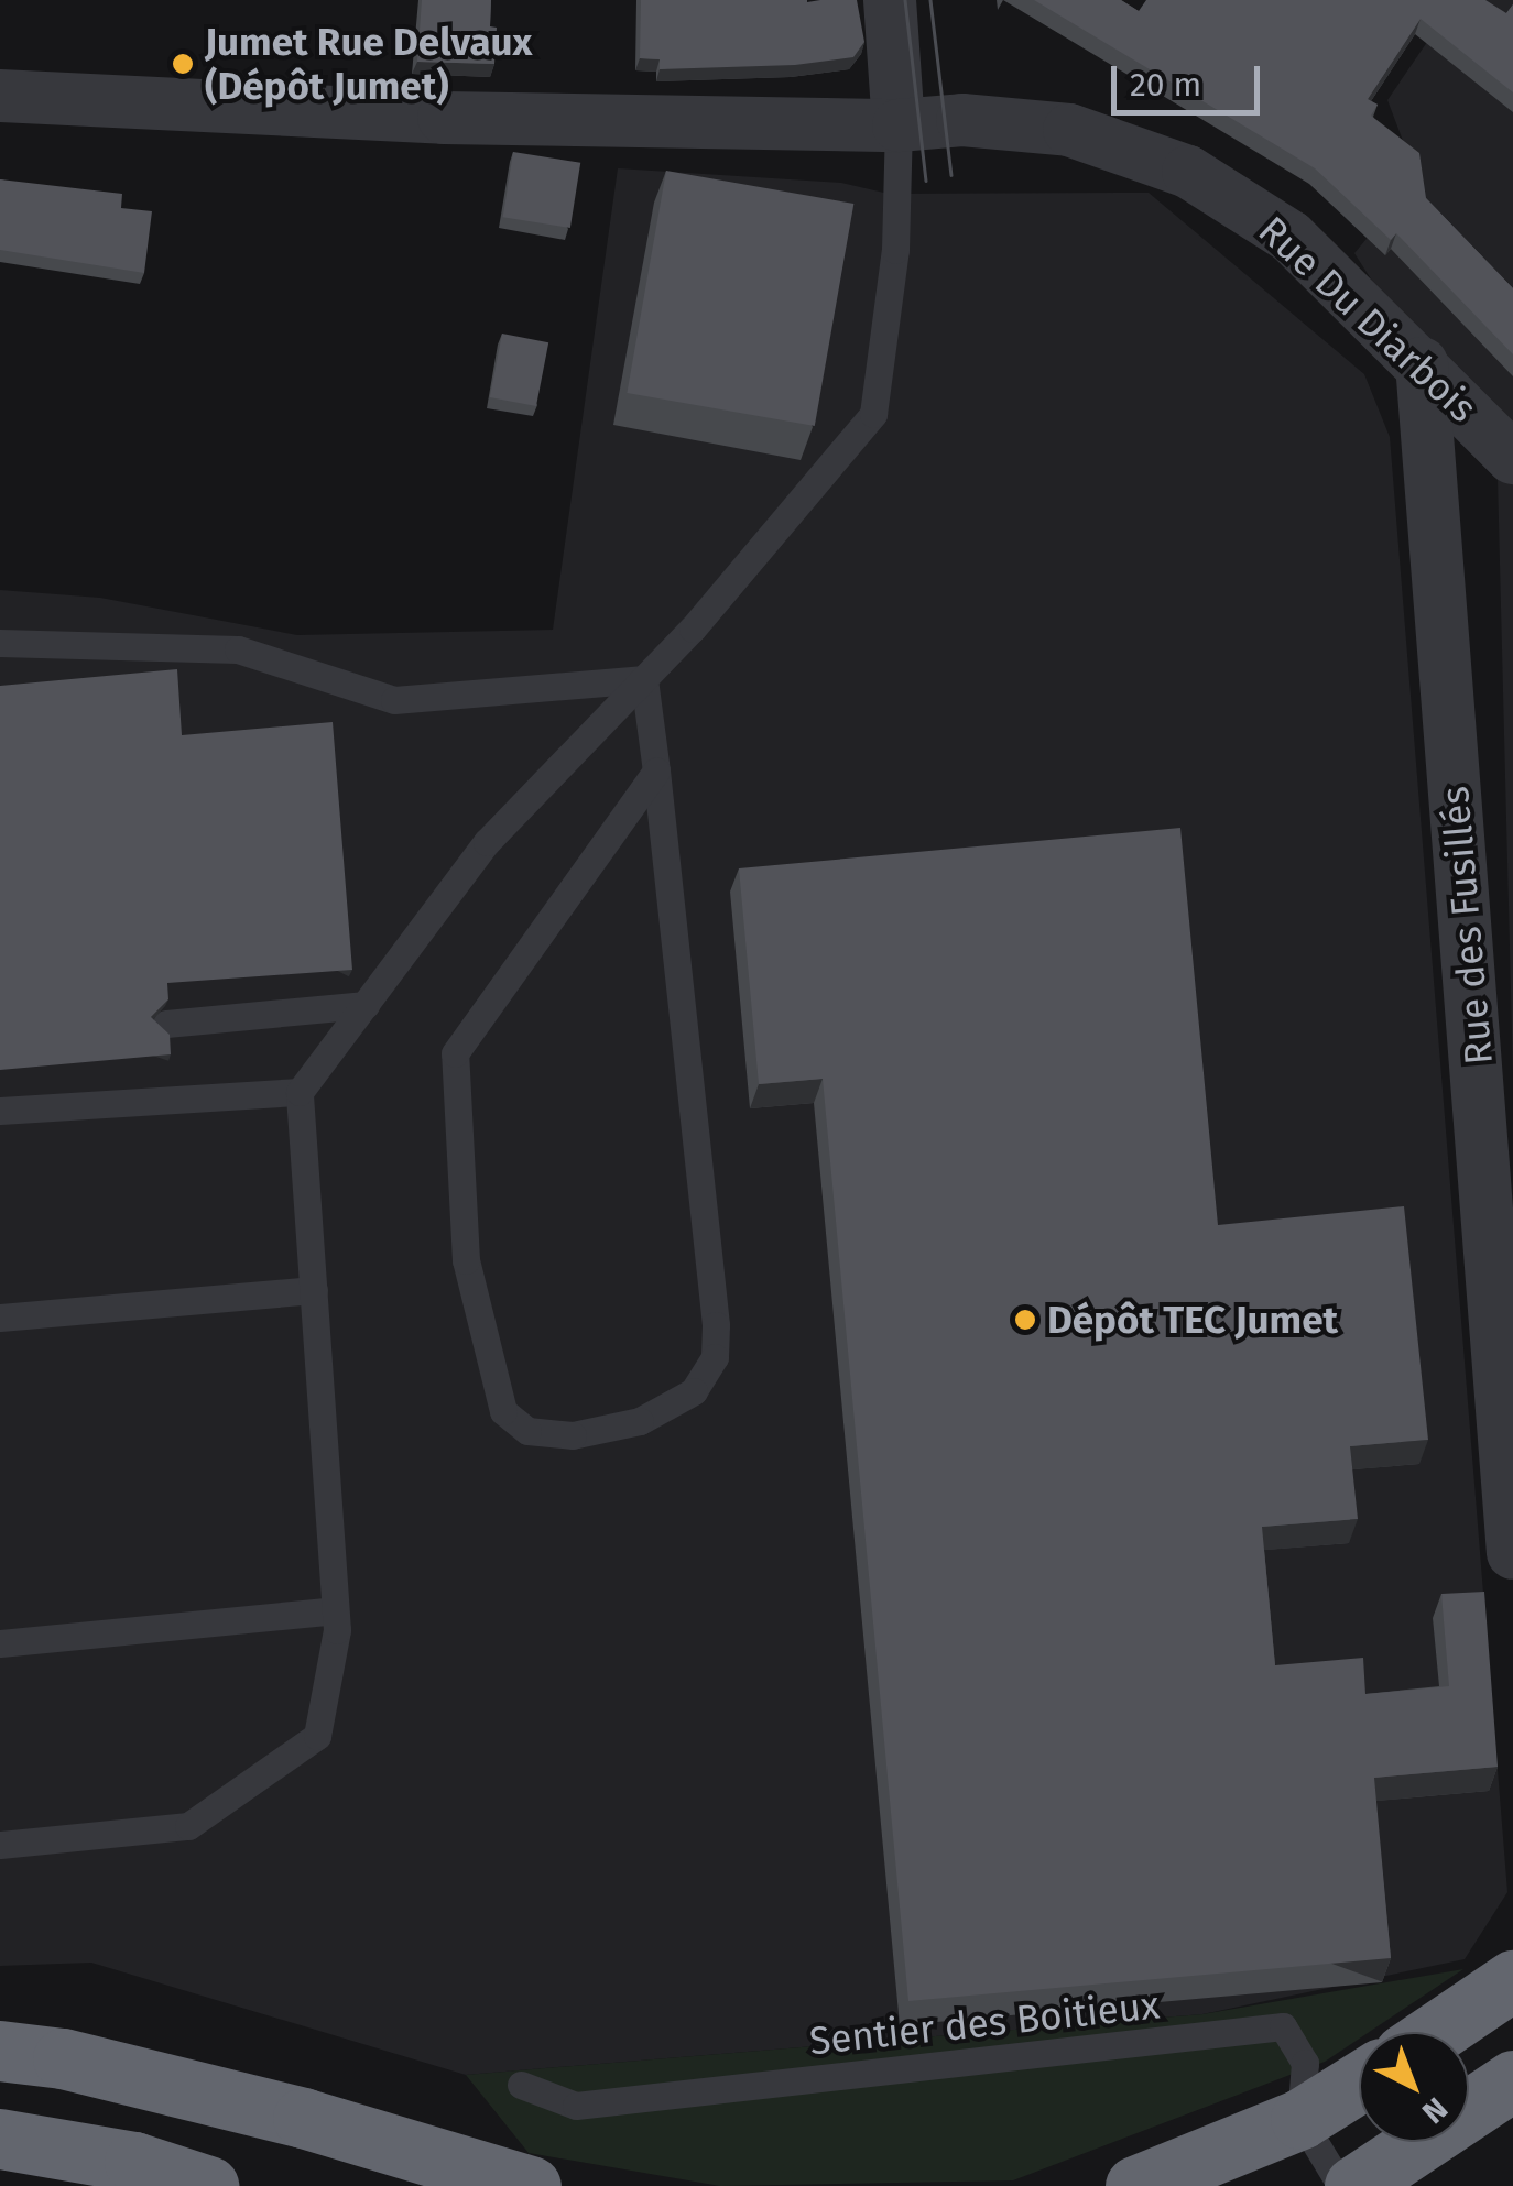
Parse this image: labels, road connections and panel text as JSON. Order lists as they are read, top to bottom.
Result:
{
  "streets": {
    "street": ["Rue Du Diarbois", "Rue des Fusillés"],
    "lane": ["Sentier des Boitieux"]
  },
  "crossings": [
    ["Rue Du Diarbois", "Rue des Fusillés"]
  ],
  "places": ["Jumet Rue Delvaux (Dépôt Jumet)", "Dépôt TEC Jumet"],
  "scale_bar": "20 m",
  "north": "bottom right"
}
